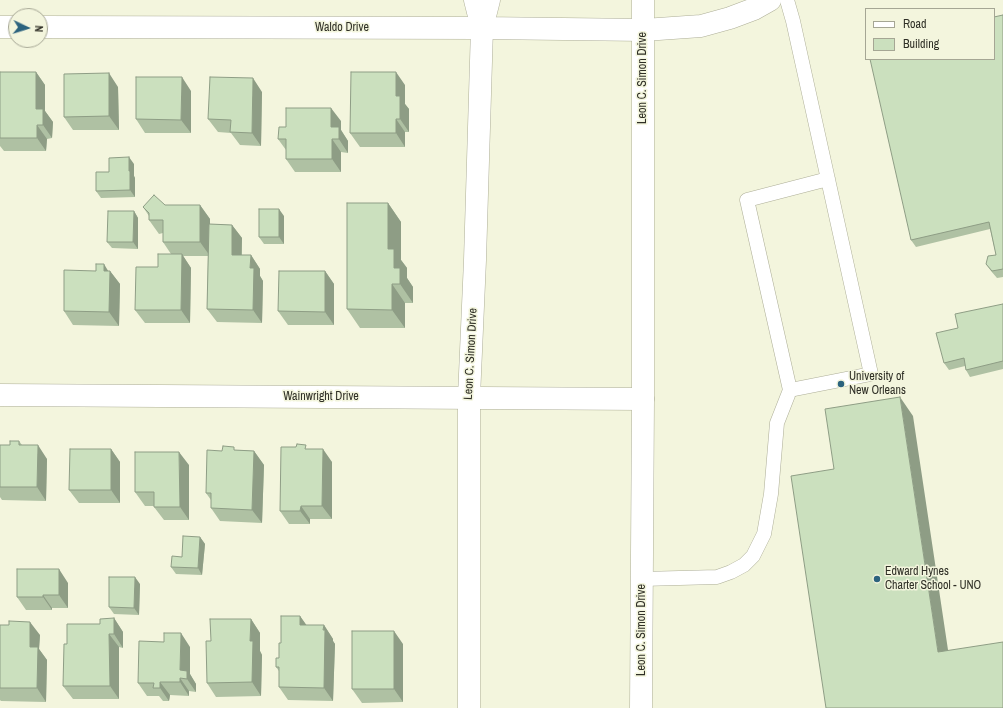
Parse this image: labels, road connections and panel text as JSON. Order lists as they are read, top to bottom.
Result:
{
  "streets": {
    "street": ["Waldo Drive", "Leon C. Simon Drive", "Wainwright Drive"]
  },
  "crossings": [
    ["Waldo Drive", "Leon C. Simon Drive"],
    ["Leon C. Simon Drive", "Wainwright Drive"]
  ],
  "places": ["University of New Orleans", "Edward Hynes Charter School - UNO"],
  "legend": ["Road", "Building"],
  "north": "right"
}
